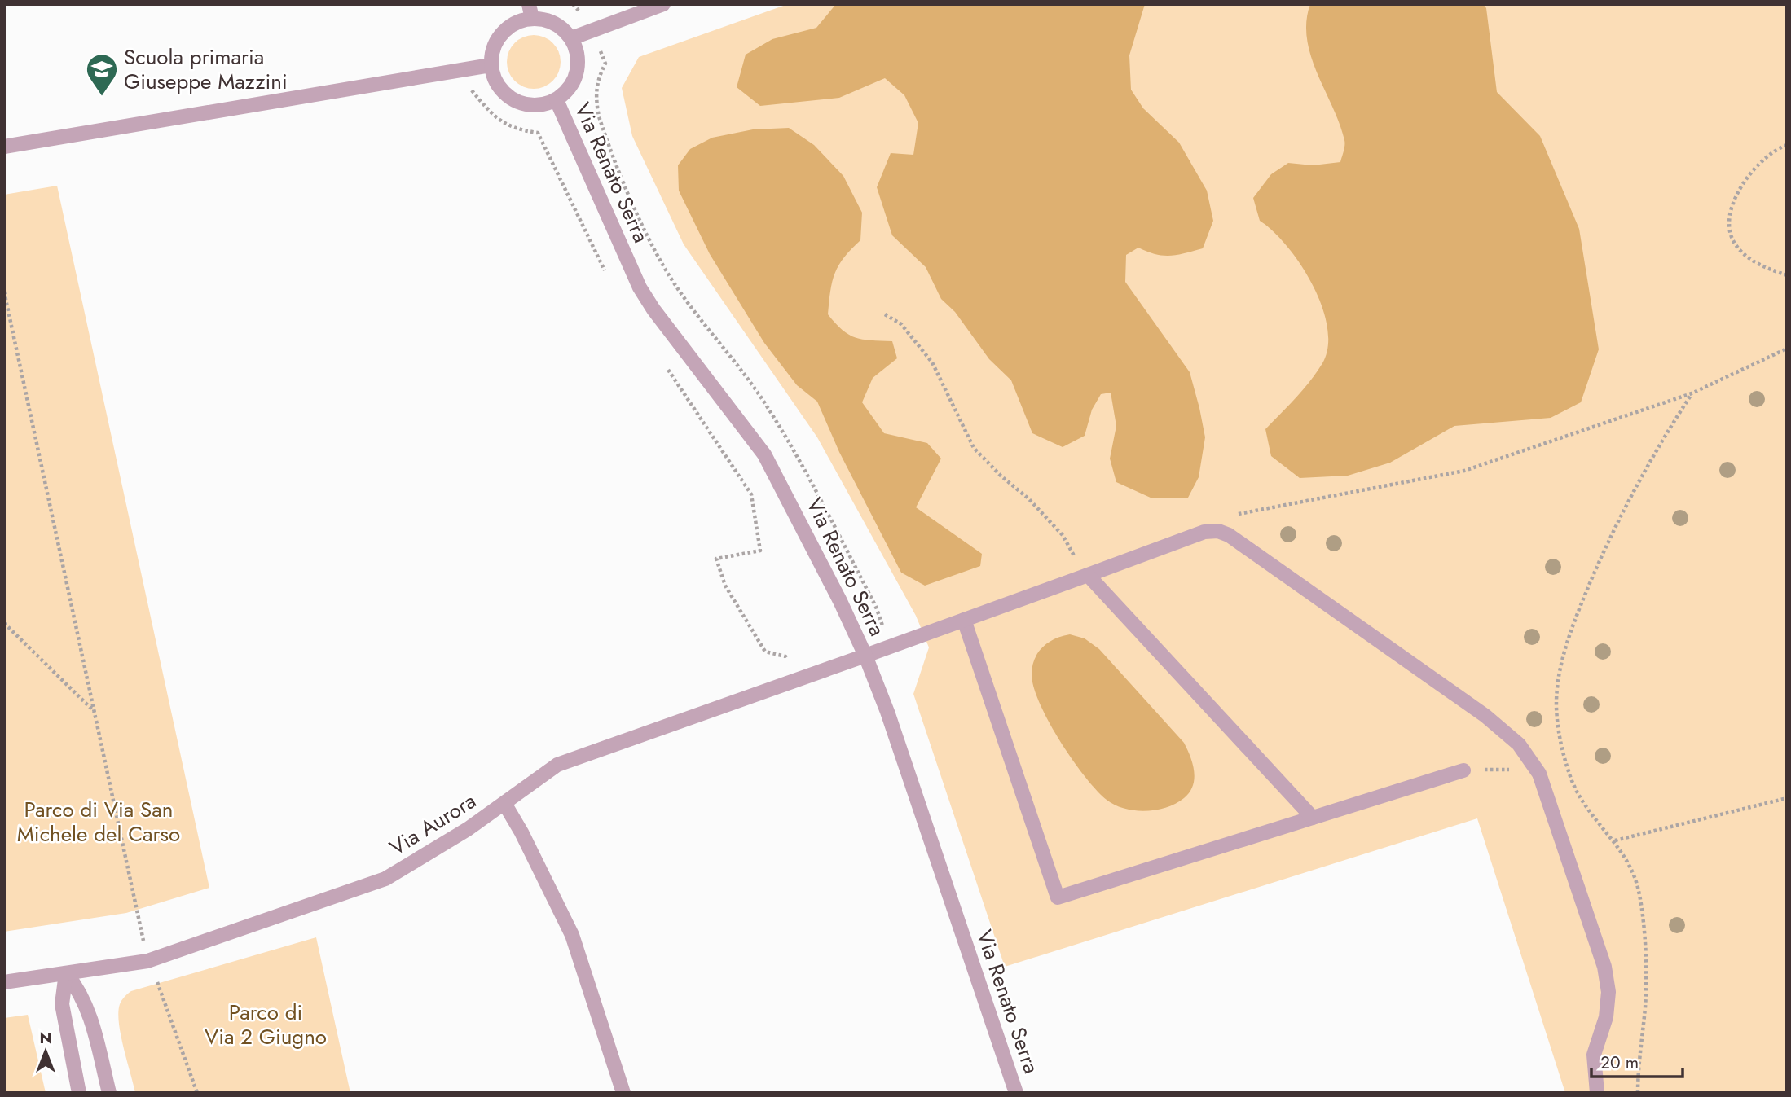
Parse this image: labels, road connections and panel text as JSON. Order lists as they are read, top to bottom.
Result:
{
  "streets": {
    "street": ["Via Renato Serra", "Via Aurora"]
  },
  "crossings": [
    ["Via Renato Serra", "Via Aurora"]
  ],
  "parks": ["Parco di Via San Michele del Carso", "Parco di Via 2 Giugno"],
  "places": {
    "school or university": ["Scuola primaria Giuseppe Mazzini"]
  },
  "scale_bar": "20 m",
  "north": "top"
}
